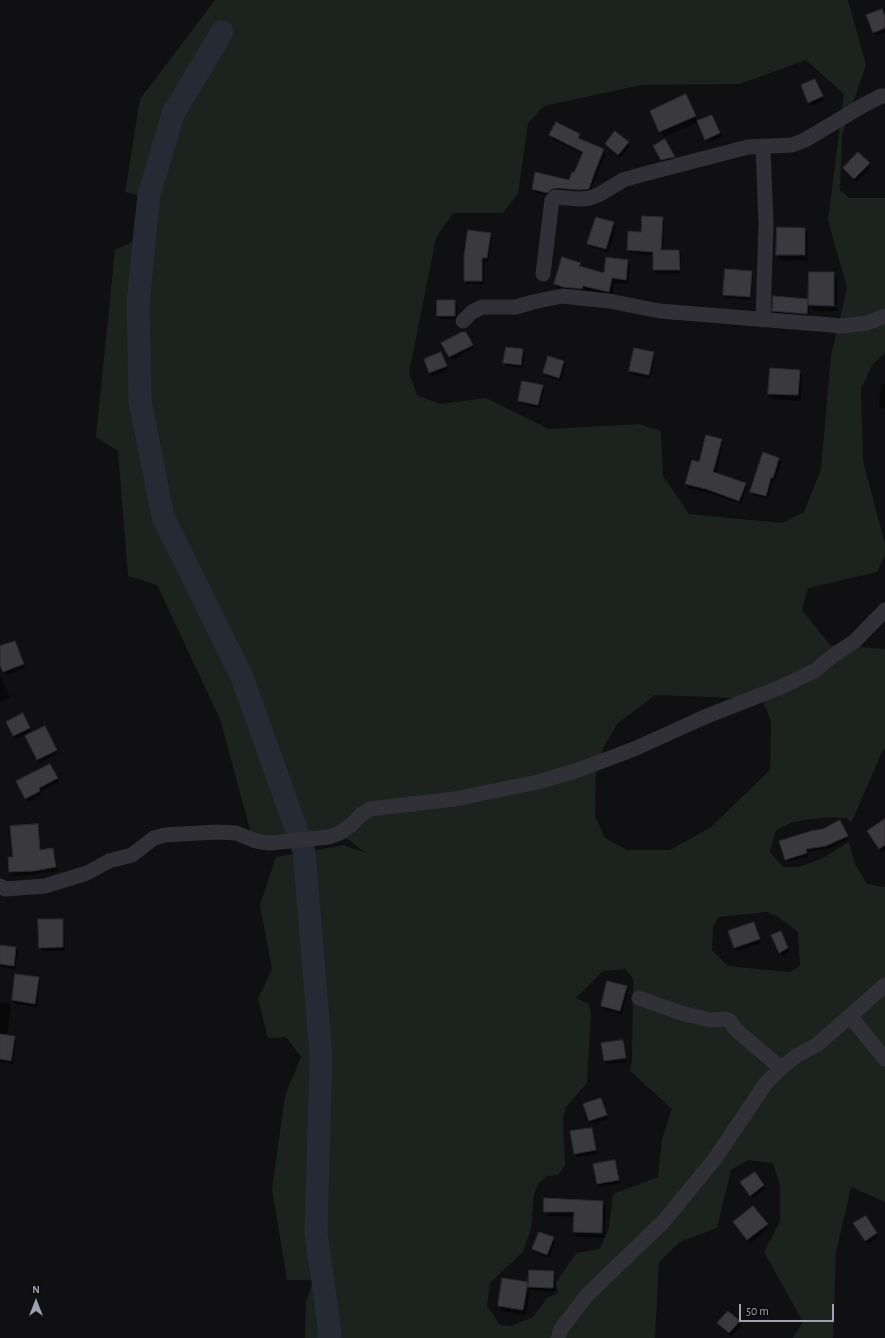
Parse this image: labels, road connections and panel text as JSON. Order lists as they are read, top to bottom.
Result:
{
  "scale_bar": "50 m",
  "north": "top"
}
